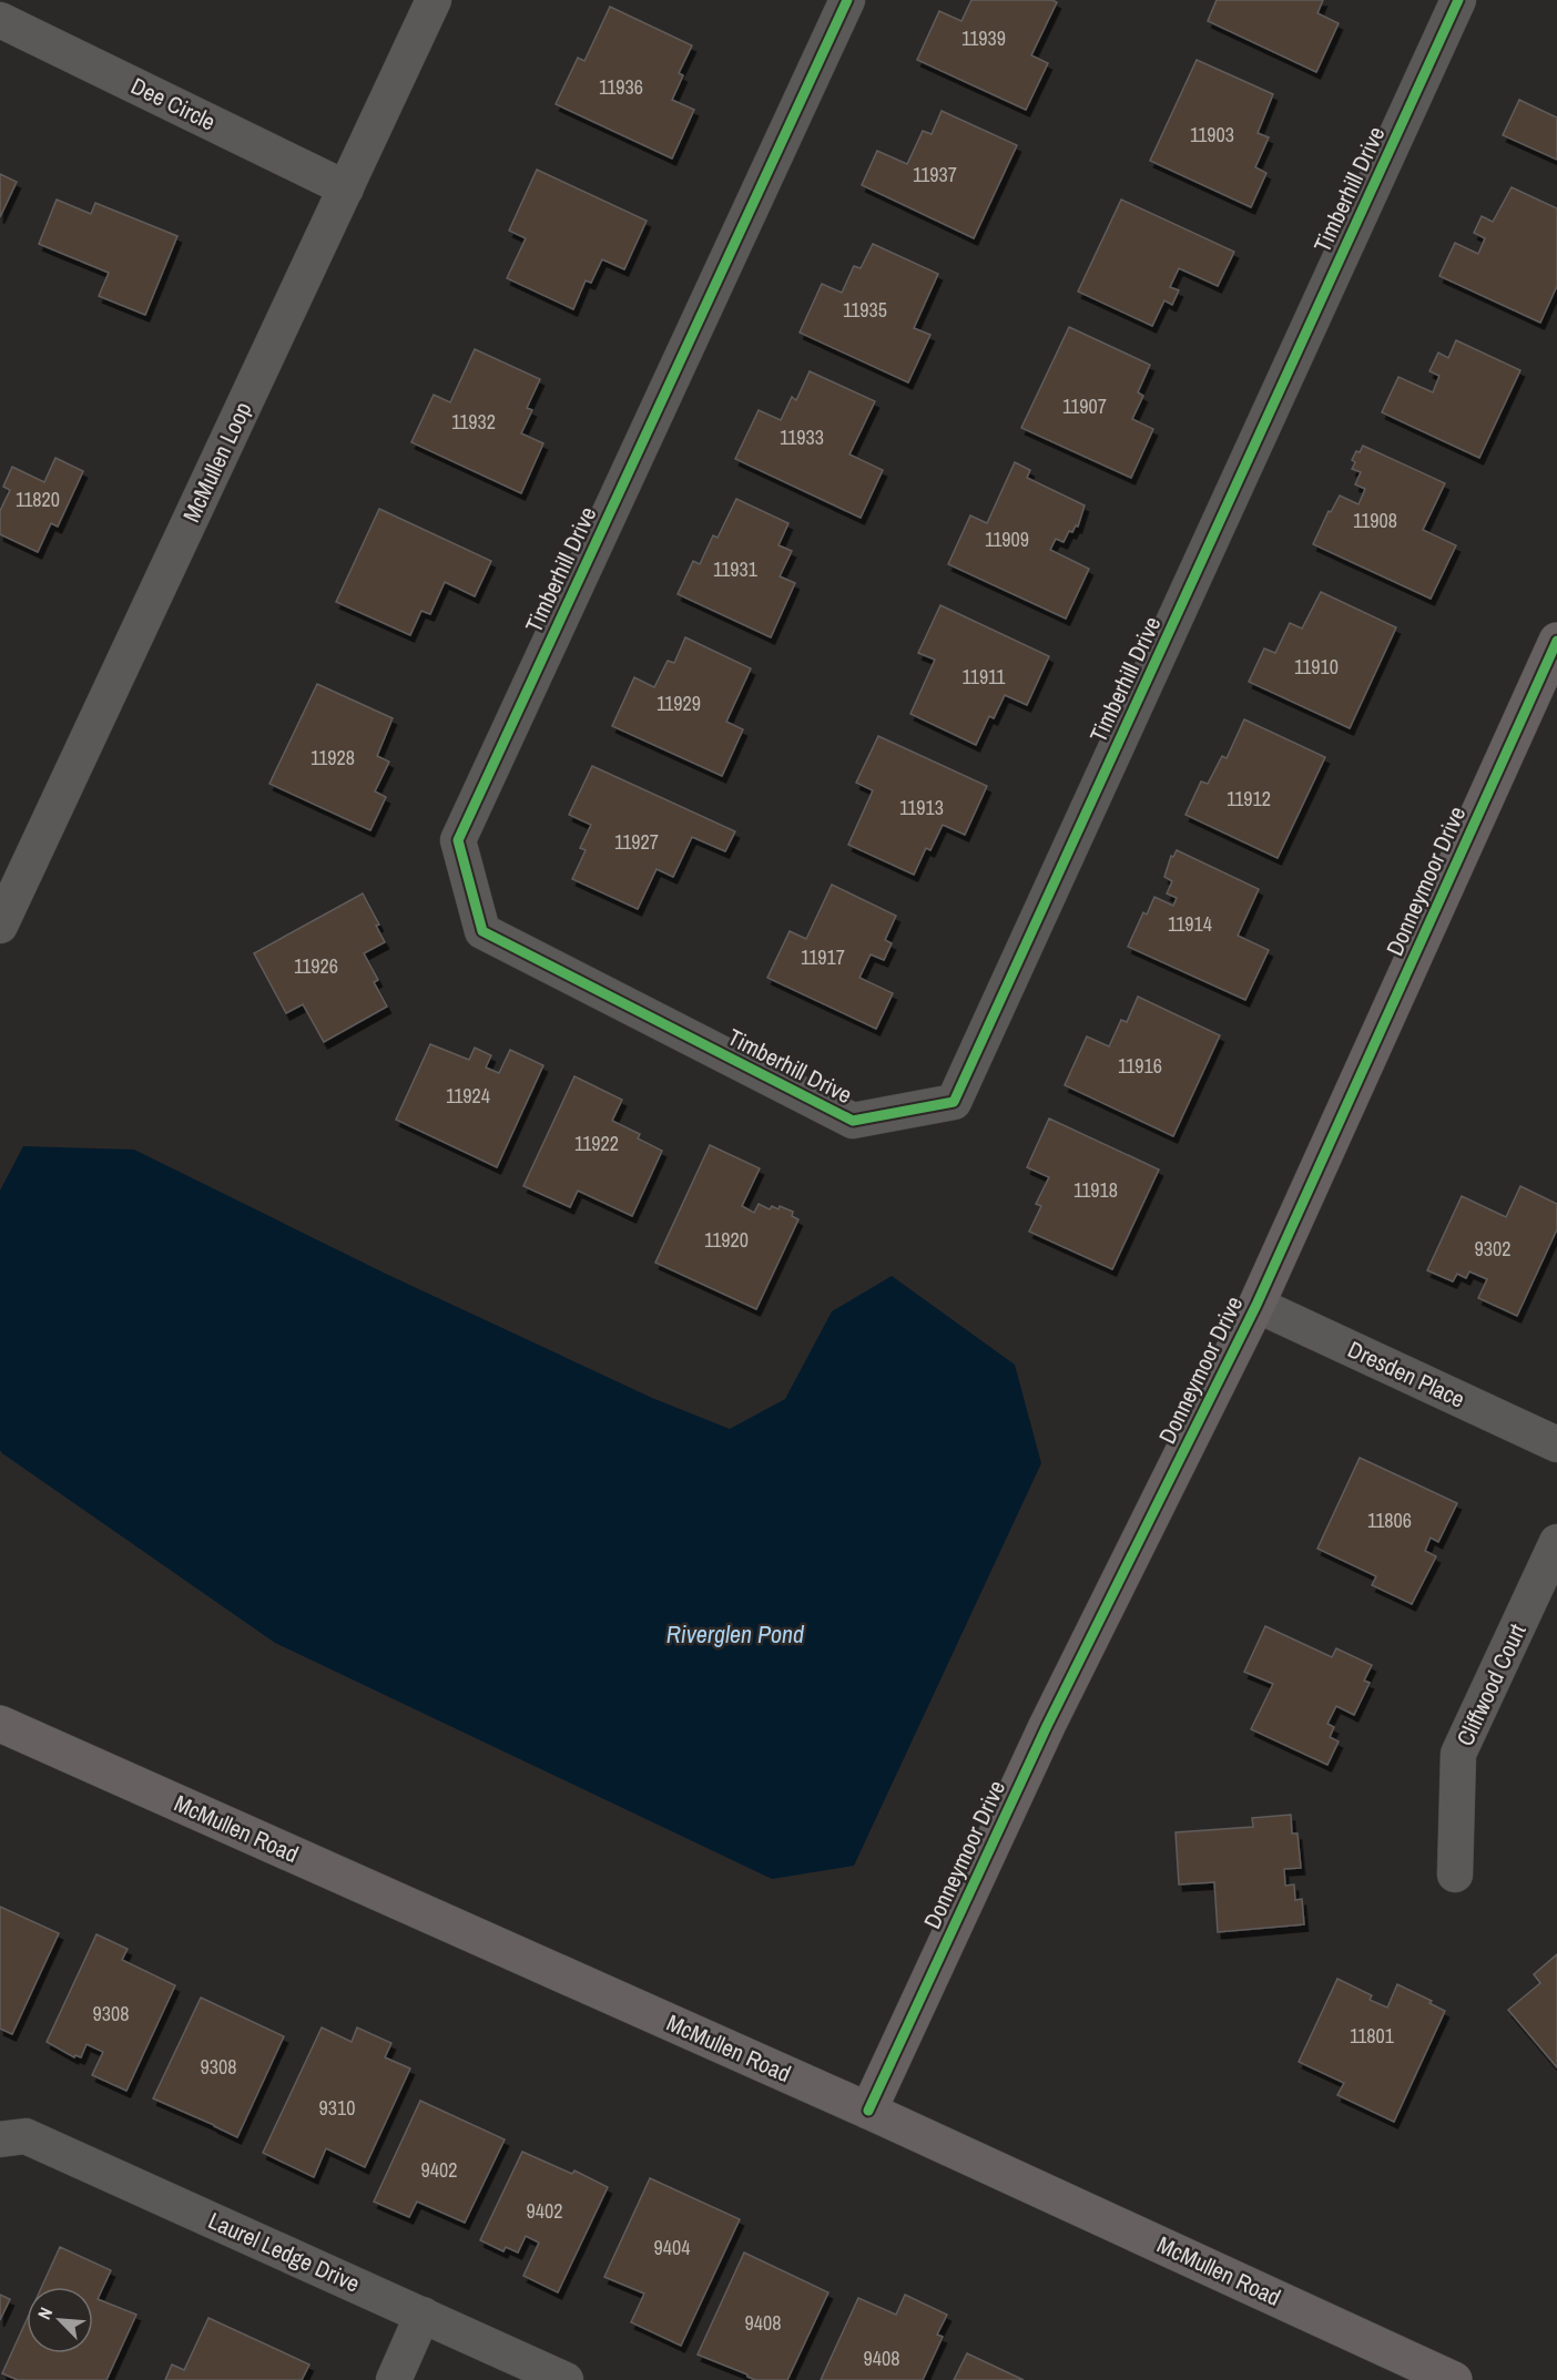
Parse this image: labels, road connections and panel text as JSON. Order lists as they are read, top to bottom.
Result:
{
  "streets": {
    "street": [
      "Dee Circle",
      "Timberhill Drive",
      "McMullen Loop",
      "Donneymoor Drive",
      "Dresden Place",
      "Cliffwood Court",
      "McMullen Road",
      "Laurel Ledge Drive"
    ]
  },
  "crossings": [
    ["Dee Circle", "McMullen Loop"],
    ["Donneymoor Drive", "Dresden Place"],
    ["Donneymoor Drive", "McMullen Road"]
  ],
  "water": ["Riverglen Pond"],
  "house_numbers": [
    "11939",
    "11936",
    "11903",
    "11937",
    "11935",
    "11907",
    "11932",
    "11933",
    "11820",
    "11908",
    "11909",
    "11931",
    "11910",
    "11911",
    "11929",
    "11928",
    "11912",
    "11913",
    "11927",
    "11914",
    "11917",
    "11926",
    "11916",
    "11924",
    "11922",
    "11918",
    "11920",
    "9302",
    "11806",
    "9308",
    "11801",
    "9308",
    "9310",
    "9402",
    "9402",
    "9404",
    "9408",
    "9408"
  ],
  "north": "top left"
}
